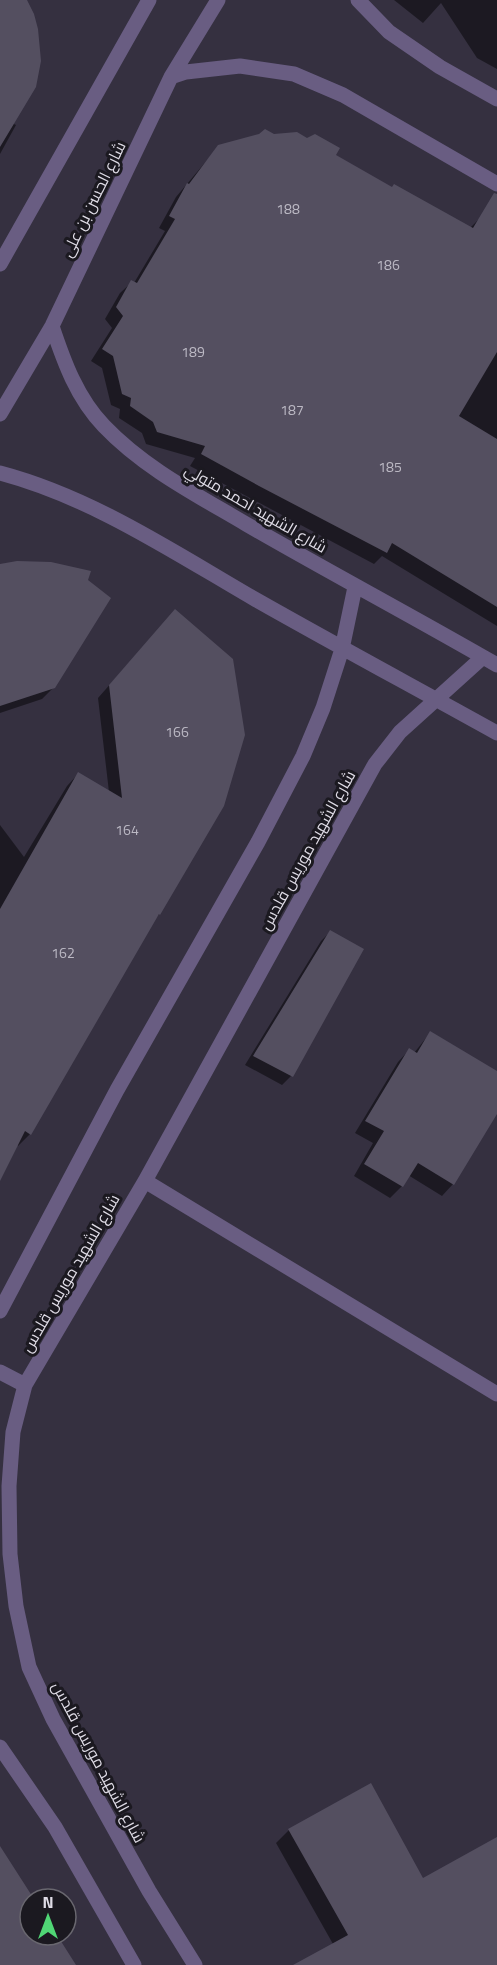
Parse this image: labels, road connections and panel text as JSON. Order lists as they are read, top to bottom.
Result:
{
  "streets": {
    "street": ["شارع الحسن بن على", "شارع الشهيد احمد متولي", "شارع الشهيد موريس قلدس"]
  },
  "crossings": [
    ["شارع الحسن بن على", "شارع الشهيد احمد متولي"],
    ["شارع الشهيد احمد متولي", "شارع الشهيد موريس قلدس"]
  ],
  "house_numbers": [
    "188",
    "186",
    "189",
    "187",
    "185",
    "166",
    "164",
    "162"
  ],
  "north": "top"
}
